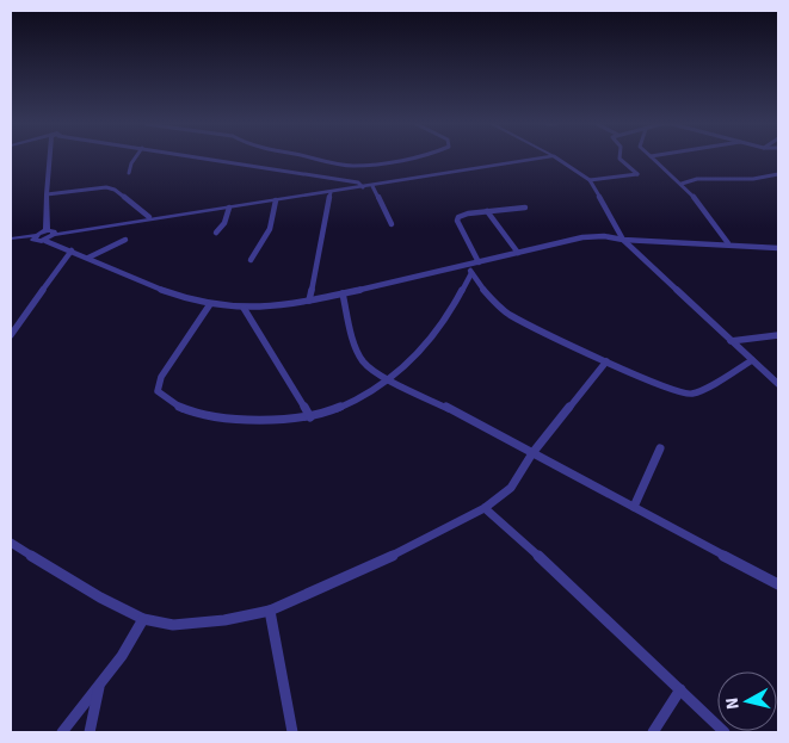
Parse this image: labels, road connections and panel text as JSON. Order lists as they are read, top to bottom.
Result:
{
  "north": "left"
}
